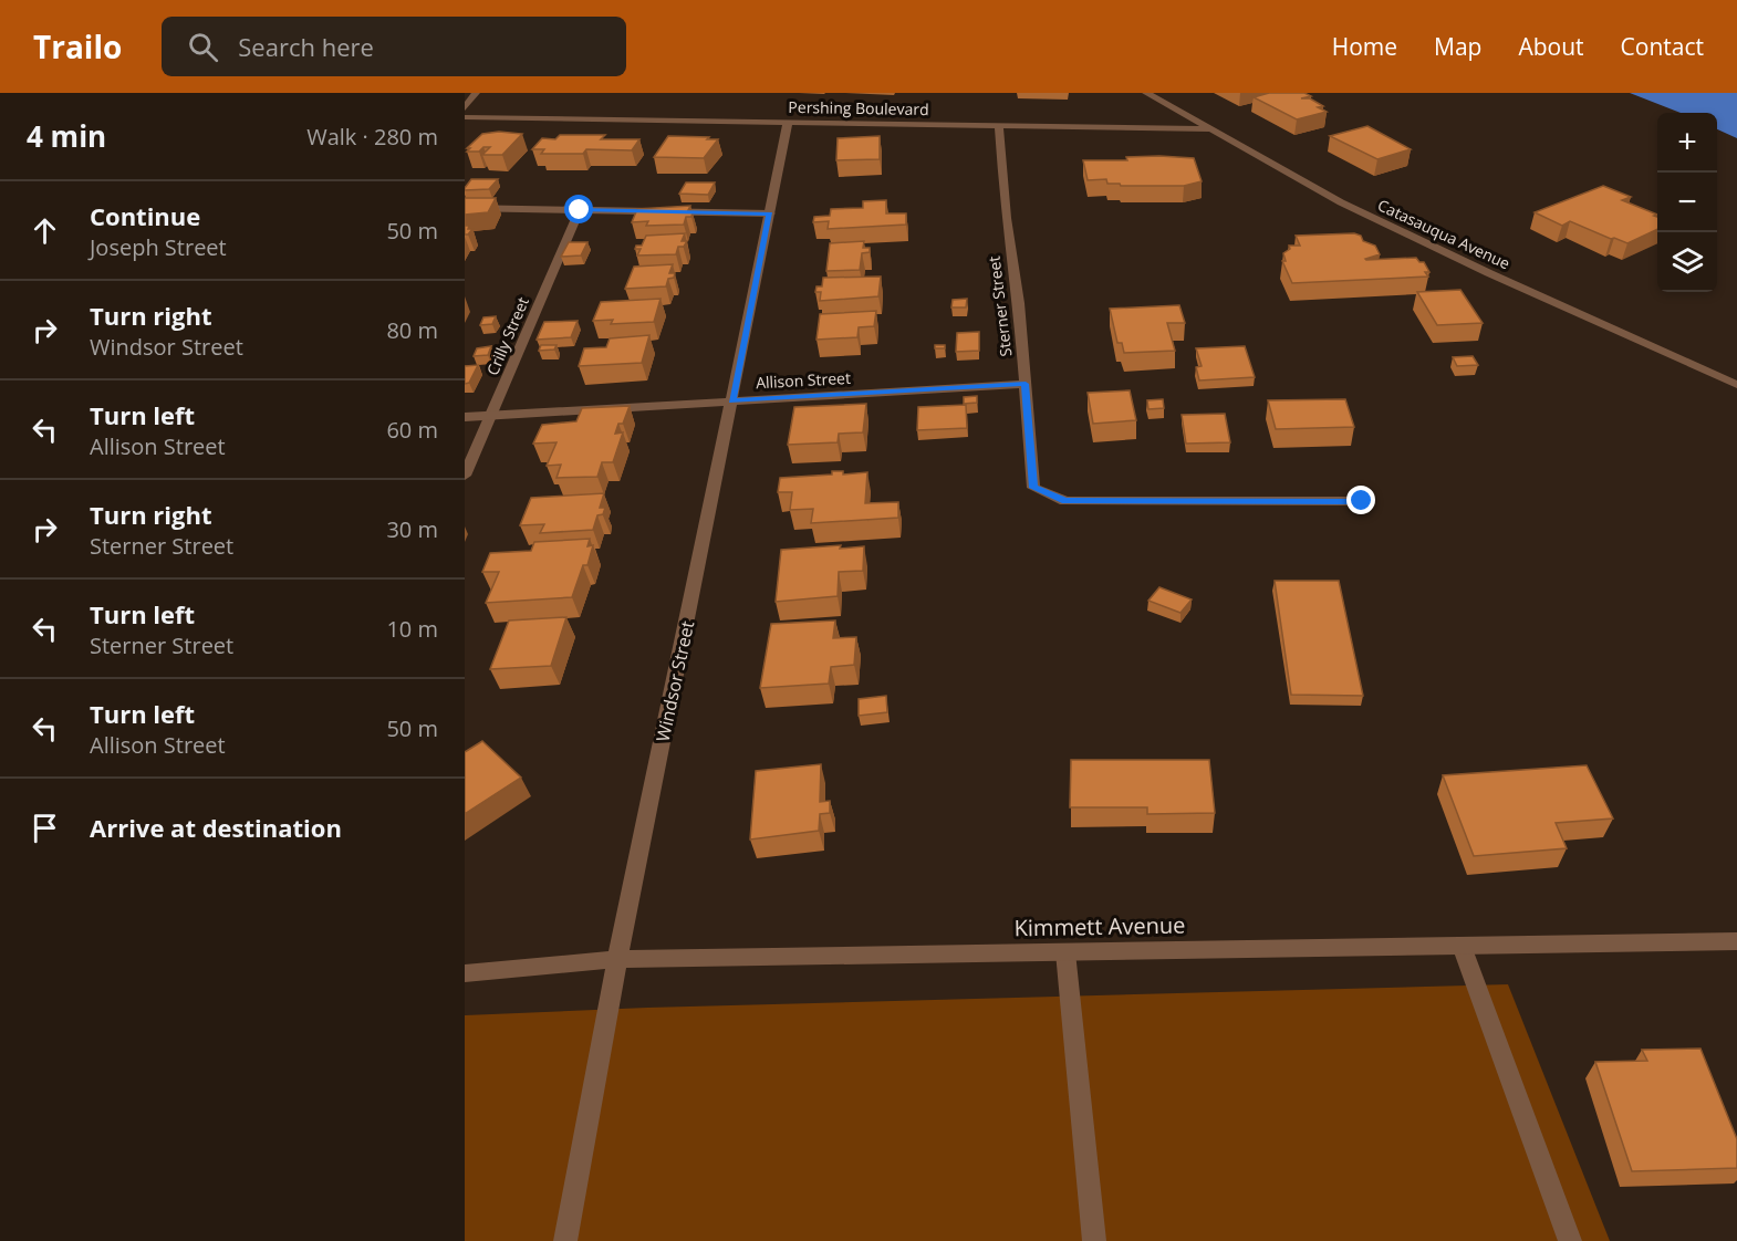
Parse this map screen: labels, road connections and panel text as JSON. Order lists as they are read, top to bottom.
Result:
{
  "streets": {
    "street": [
      "Pershing Boulevard",
      "Catasauqua Avenue",
      "Sterner Street",
      "Crilly Street",
      "Allison Street",
      "Windsor Street",
      "Kimmett Avenue"
    ]
  },
  "crossings": [
    ["Pershing Boulevard", "Catasauqua Avenue"],
    ["Pershing Boulevard", "Sterner Street"],
    ["Pershing Boulevard", "Windsor Street"],
    ["Sterner Street", "Allison Street"],
    ["Crilly Street", "Allison Street"],
    ["Allison Street", "Windsor Street"],
    ["Windsor Street", "Kimmett Avenue"]
  ],
  "page": {
    "header": "Trailo",
    "search": "Search here",
    "nav": [
      "Home",
      "Map",
      "About",
      "Contact"
    ],
    "heading": ["4 min", "Walk · 280 m"],
    "map_buttons": ["+", "−"],
    "list": [
      ["Continue", "Joseph Street", "50 m"],
      ["Turn right", "Windsor Street", "80 m"],
      ["Turn left", "Allison Street", "60 m"],
      ["Turn right", "Sterner Street", "30 m"],
      ["Turn left", "Sterner Street", "10 m"],
      ["Turn left", "Allison Street", "50 m"],
      "Arrive at destination"
    ]
  }
}
